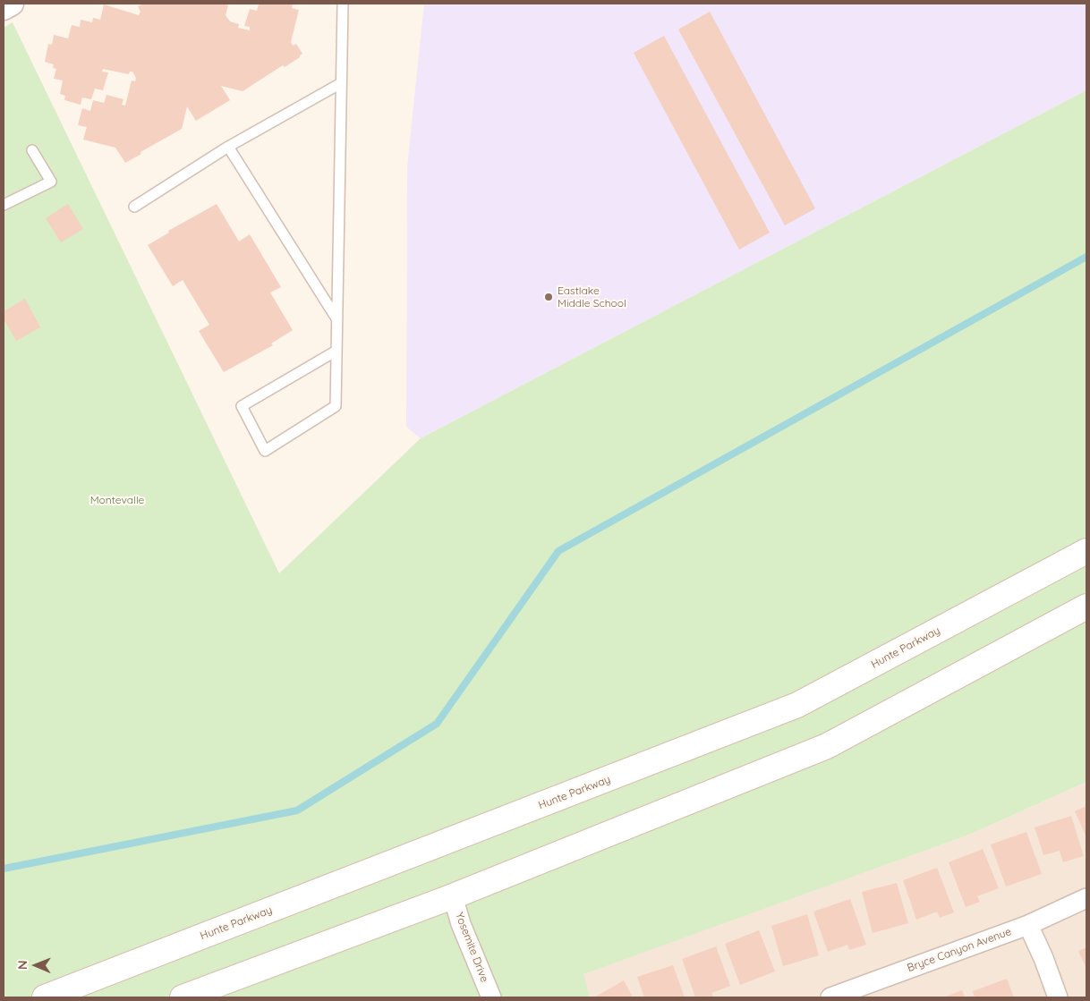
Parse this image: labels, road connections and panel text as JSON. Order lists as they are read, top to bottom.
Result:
{
  "streets": {
    "main road": ["Hunte Parkway"],
    "street": ["Yosemite Drive", "Bryce Canyon Avenue"]
  },
  "parks": ["Montevalle"],
  "places": ["Eastlake Middle School"],
  "north": "left"
}
